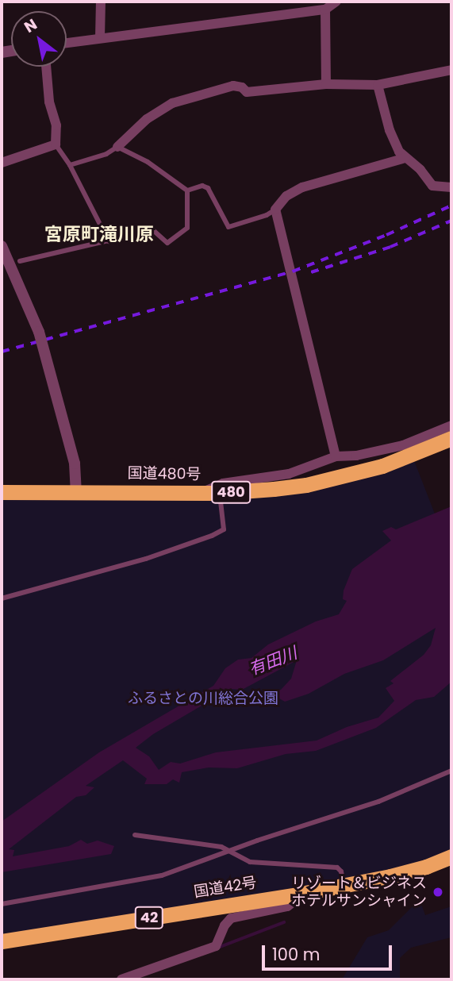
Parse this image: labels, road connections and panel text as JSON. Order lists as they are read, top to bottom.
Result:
{
  "streets": {
    "highway": [
      "国道480号",
      "480",
      "国道42号",
      "42"
    ]
  },
  "districts": ["宮原町滝川原"],
  "water": ["有田川"],
  "parks": ["ふるさとの川総合公園"],
  "places": ["リゾート＆ビジネス ホテルサンシャイン"],
  "scale_bar": "100 m",
  "north": "top left"
}
